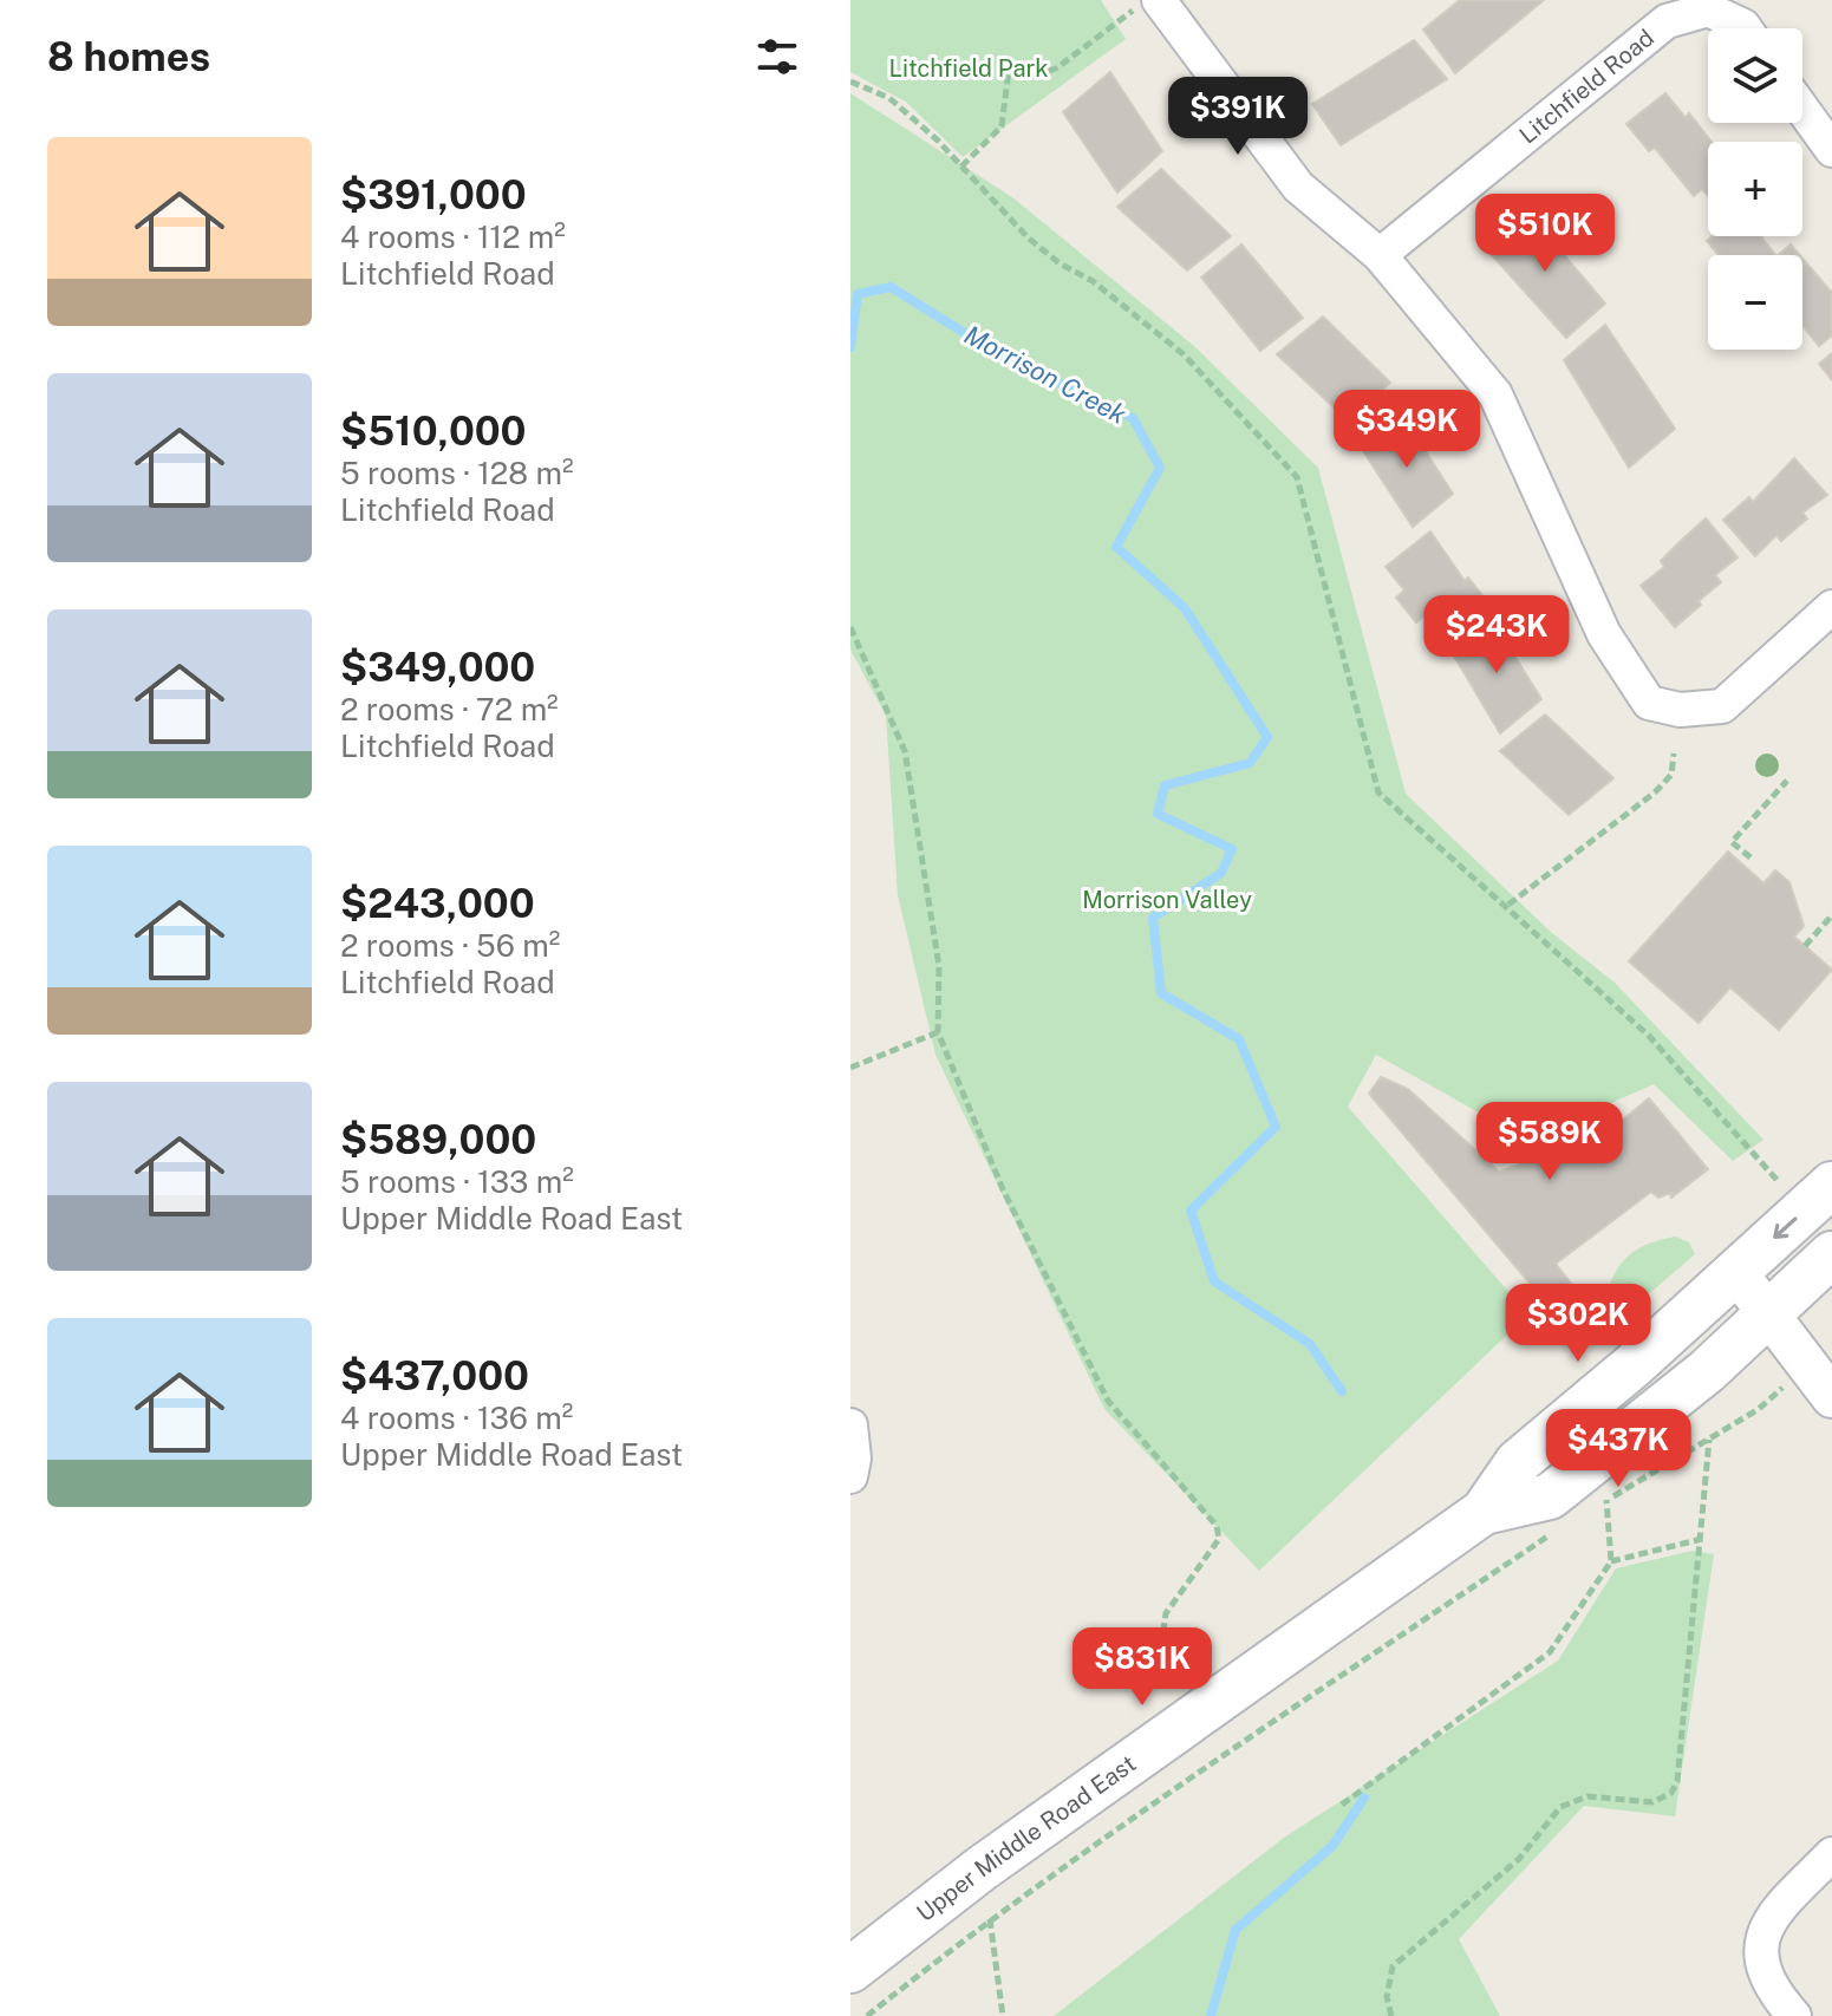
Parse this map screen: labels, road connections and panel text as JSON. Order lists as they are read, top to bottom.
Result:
{
  "streets": {
    "main road": ["Upper Middle Road East"],
    "street": ["Litchfield Road"]
  },
  "water": ["Morrison Creek"],
  "parks": ["Litchfield Park", "Morrison Valley"],
  "page": {
    "heading": "8 homes",
    "map_buttons": ["+", "−"],
    "price": [
      "$391K",
      "$510K",
      "$349K",
      "$243K",
      "$589K",
      "$302K",
      "$437K",
      "$831K"
    ],
    "list": [
      {
        "name": "$391,000",
        "note": "4 rooms · 112 m² · Litchfield Road"
      },
      {
        "name": "$510,000",
        "note": "5 rooms · 128 m² · Litchfield Road"
      },
      {
        "name": "$349,000",
        "note": "2 rooms · 72 m² · Litchfield Road"
      },
      {
        "name": "$243,000",
        "note": "2 rooms · 56 m² · Litchfield Road"
      },
      {
        "name": "$589,000",
        "note": "5 rooms · 133 m² · Upper Middle Road East"
      },
      {
        "name": "$437,000",
        "note": "4 rooms · 136 m² · Upper Middle Road East"
      }
    ]
  }
}
